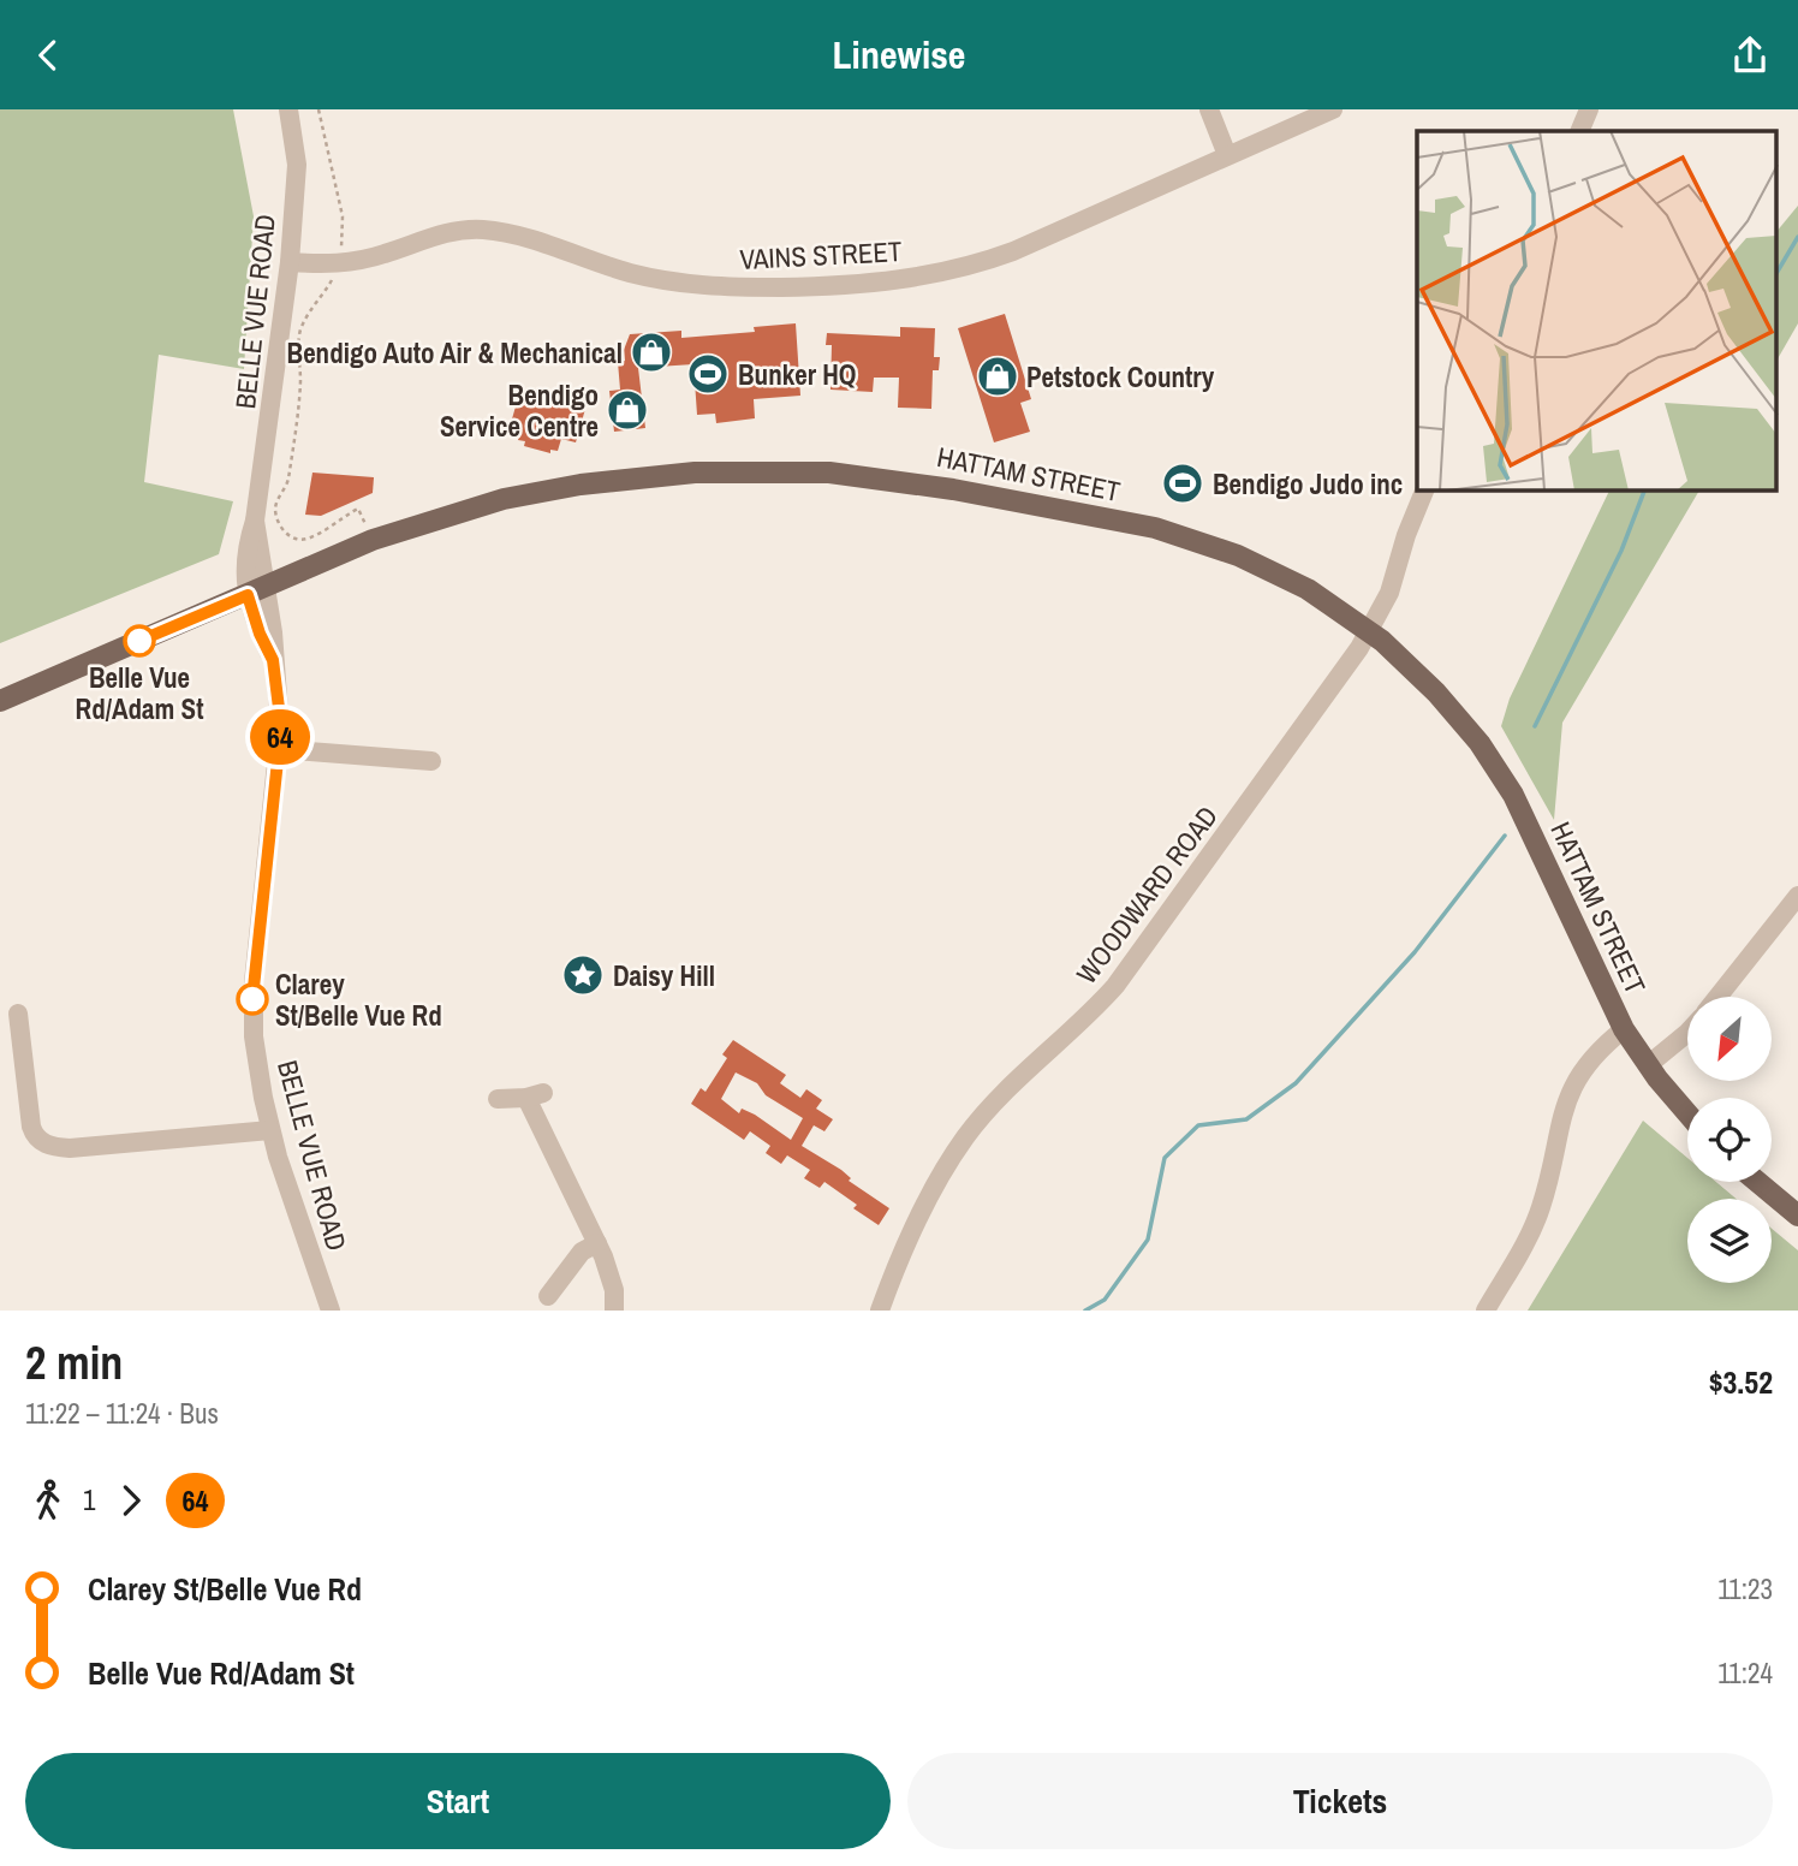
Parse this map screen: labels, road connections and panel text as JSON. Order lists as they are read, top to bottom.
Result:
{
  "streets": {
    "main road": ["HATTAM STREET"],
    "street": ["VAINS STREET", "BELLE VUE ROAD", "WOODWARD ROAD"]
  },
  "crossings": [
    ["VAINS STREET", "BELLE VUE ROAD"],
    ["BELLE VUE ROAD", "HATTAM STREET"],
    ["HATTAM STREET", "WOODWARD ROAD"]
  ],
  "places": {
    "shop": ["Bendigo Auto Air & Mechanical", "Petstock Country", "Bendigo Service Centre"],
    "sports": ["Bunker HQ", "Bendigo Judo inc"],
    "other": ["Belle Vue Rd/Adam St", "Clarey St/Belle Vue Rd"],
    "place": ["Daisy Hill"]
  },
  "lines": ["bus line 64"],
  "north": "bottom left",
  "page": {
    "header": "Linewise",
    "on_map": "64",
    "heading": ["2 min", "11:22 – 11:24 · Bus", "$3.52"],
    "legs": ["1", "64"],
    "list": [
      {
        "name": "Clarey St/Belle Vue Rd",
        "value": "11:23"
      },
      {
        "name": "Belle Vue Rd/Adam St",
        "value": "11:24"
      }
    ],
    "buttons": ["Start", "Tickets"]
  }
}
